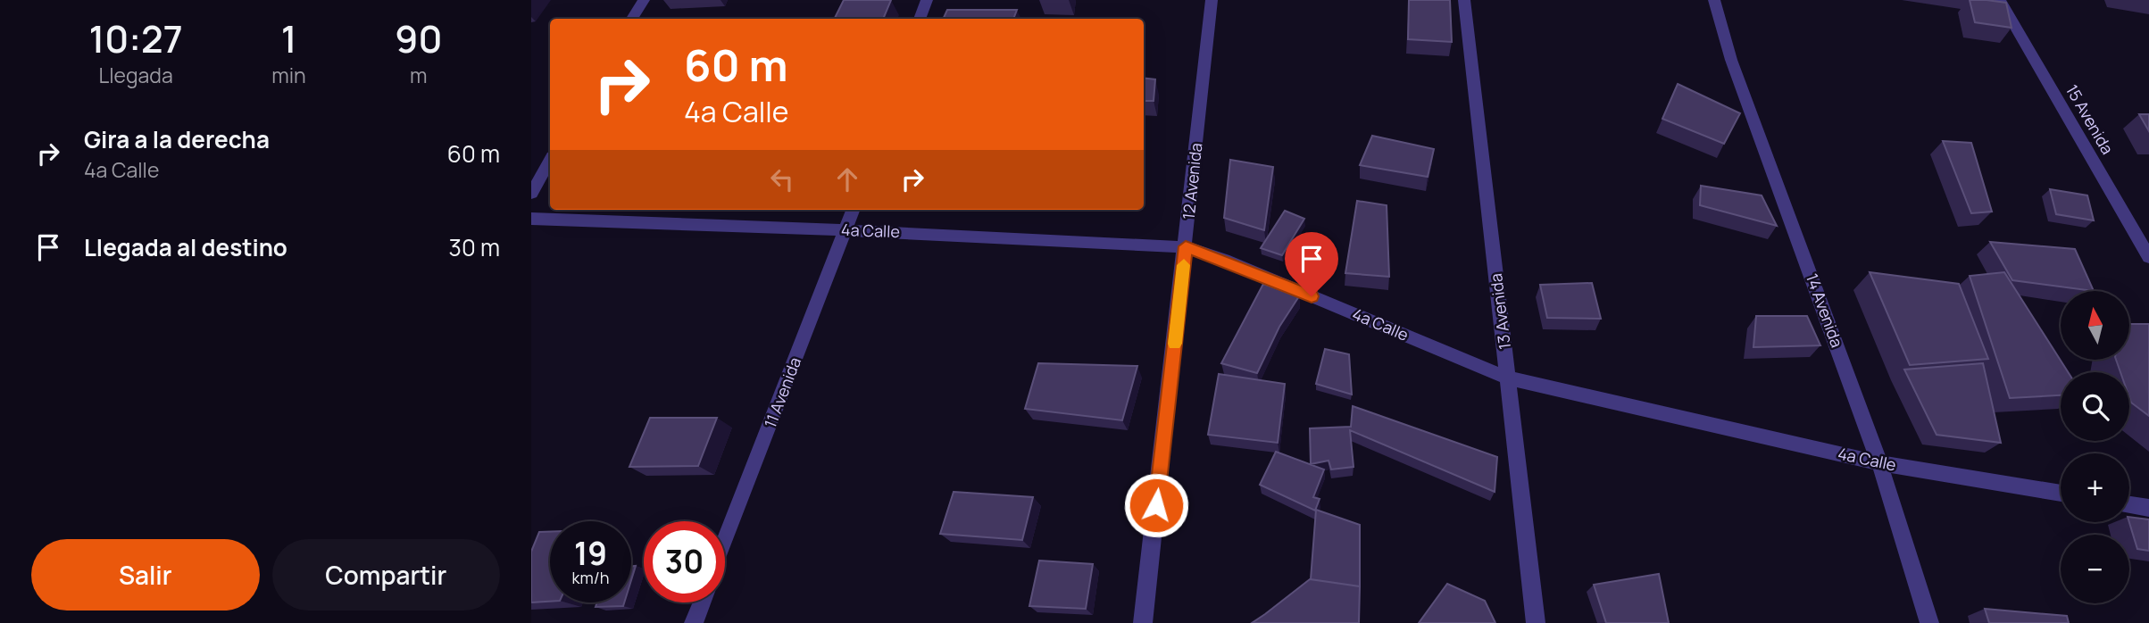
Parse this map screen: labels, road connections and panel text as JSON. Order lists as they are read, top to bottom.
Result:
{
  "streets": {
    "street": [
      "15 Avenida",
      "12 Avenida",
      "4a Calle",
      "14 Avenida",
      "13 Avenida",
      "11 Avenida"
    ]
  },
  "crossings": [
    ["12 Avenida", "4a Calle"],
    ["4a Calle", "14 Avenida"],
    ["4a Calle", "13 Avenida"],
    ["4a Calle", "11 Avenida"]
  ],
  "north": "top",
  "page": {
    "eta": [
      "10:27",
      "Llegada",
      "1",
      "min",
      "90",
      "m"
    ],
    "turn": ["60 m", "4a Calle"],
    "list": [
      {
        "name": "Gira a la derecha",
        "note": "4a Calle",
        "value": "60 m"
      },
      {
        "name": "Llegada al destino",
        "value": "30 m"
      }
    ],
    "map_buttons": ["+", "−"],
    "speed": "19 km/h",
    "limit": "30",
    "buttons": ["Salir", "Compartir"]
  }
}
